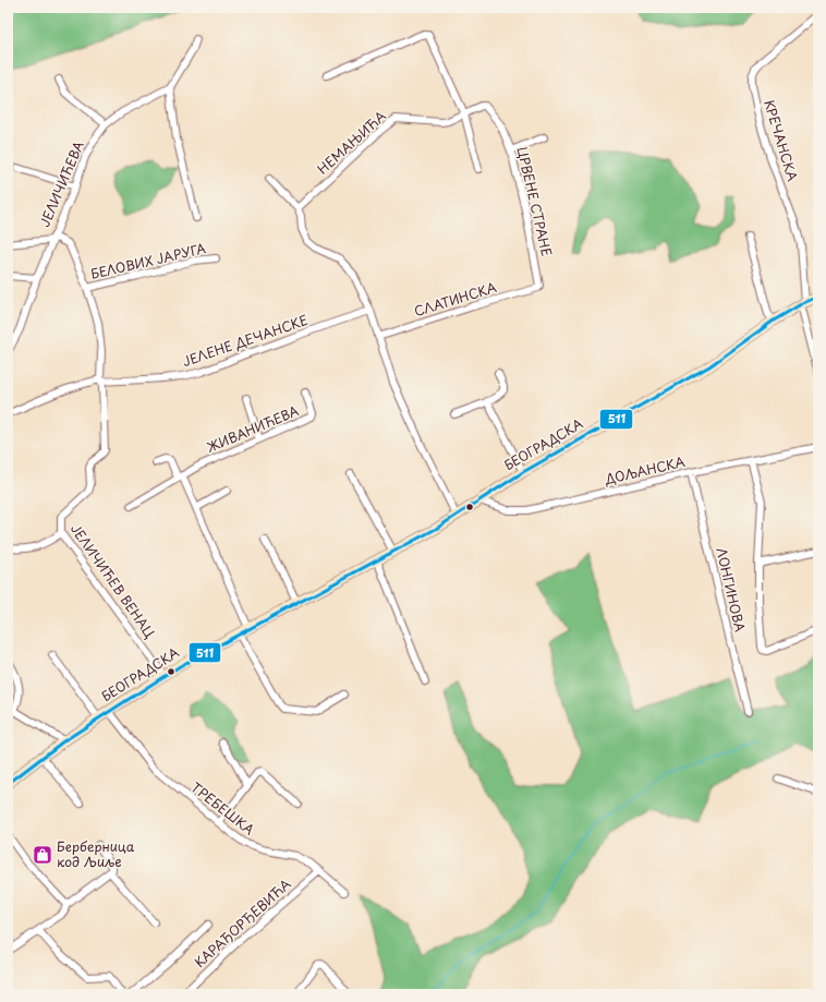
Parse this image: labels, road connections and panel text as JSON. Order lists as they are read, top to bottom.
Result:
{
  "streets": {
    "main road": ["БЕОГРАДСКА"],
    "street": [
      "КРЕЧАНСКА",
      "НЕМАЊИЋА",
      "ЈЕЛИЧИЋЕВА",
      "ЦРВЕНЕ СТРАНЕ",
      "БЕЛОВИХ ЈАРУГА",
      "СЛАТИНСКА",
      "ЈЕЛЕНЕ ДЕЧАНСКЕ",
      "ЖИВАНИЋЕВА",
      "ДОЉАНСКА",
      "ЈЕЛИЧИЋЕВ ВЕНАЦ",
      "ЛОНГИНОВА",
      "ТРЕБЕШКА",
      "КАРАЂОРЂЕВИЋА"
    ]
  },
  "crossings": [
    ["КРЕЧАНСКА", "БЕОГРАДСКА"],
    ["НЕМАЊИЋА", "ЦРВЕНЕ СТРАНЕ"],
    ["ЈЕЛИЧИЋЕВА", "ЈЕЛИЧИЋЕВ ВЕНАЦ"],
    ["ЦРВЕНЕ СТРАНЕ", "СЛАТИНСКА"],
    ["БЕЛОВИХ ЈАРУГА", "ЈЕЛИЧИЋЕВ ВЕНАЦ"],
    ["ЈЕЛЕНЕ ДЕЧАНСКЕ", "ЈЕЛИЧИЋЕВ ВЕНАЦ"],
    ["БЕОГРАДСКА", "ДОЉАНСКА"],
    ["БЕОГРАДСКА", "ЈЕЛИЧИЋЕВ ВЕНАЦ"],
    ["БЕОГРАДСКА", "ТРЕБЕШКА"],
    ["ДОЉАНСКА", "ЛОНГИНОВА"],
    ["ТРЕБЕШКА", "КАРАЂОРЂЕВИЋА"]
  ],
  "places": {
    "shop": ["Берберница код Љиље"]
  },
  "lines": ["transit line 511"]
}
